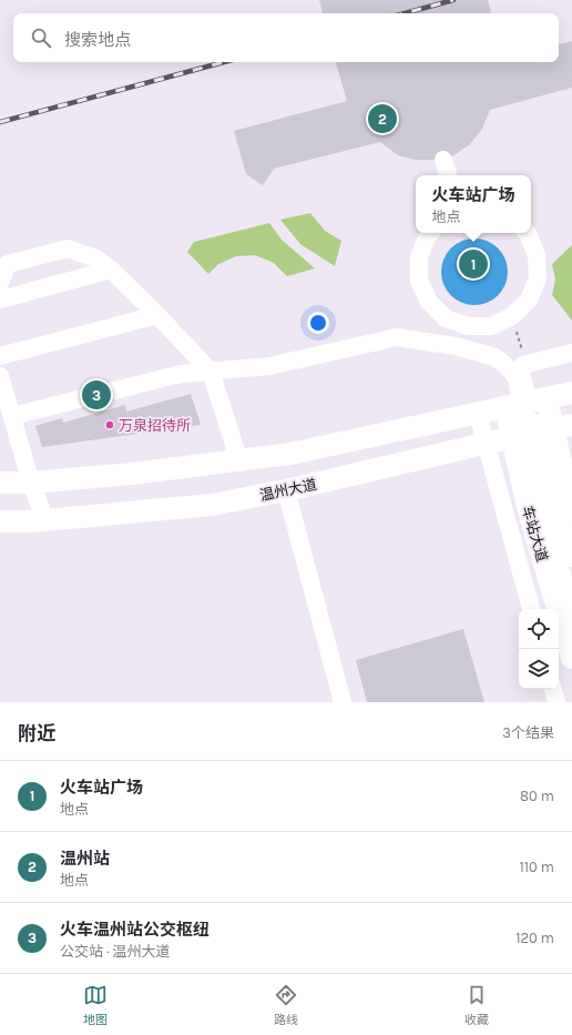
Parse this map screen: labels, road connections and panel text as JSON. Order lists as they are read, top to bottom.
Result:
{
  "streets": {
    "main road": ["温州大道", "车站大道"]
  },
  "crossings": [
    ["温州大道", "车站大道"]
  ],
  "places": ["万泉招待所"],
  "page": {
    "search": "搜索地点",
    "pins": ["2", "1", "3"],
    "popup": ["火车站广场", "地点"],
    "heading": ["附近", "3个结果"],
    "list": [
      {
        "mark": "1",
        "name": "火车站广场",
        "note": "地点",
        "value": "80 m"
      },
      {
        "mark": "2",
        "name": "温州站",
        "note": "地点",
        "value": "110 m"
      },
      {
        "mark": "3",
        "name": "火车温州站公交枢纽",
        "note": "公交站 · 温州大道",
        "value": "120 m"
      }
    ],
    "nav": ["地图", "路线", "收藏"]
  }
}
